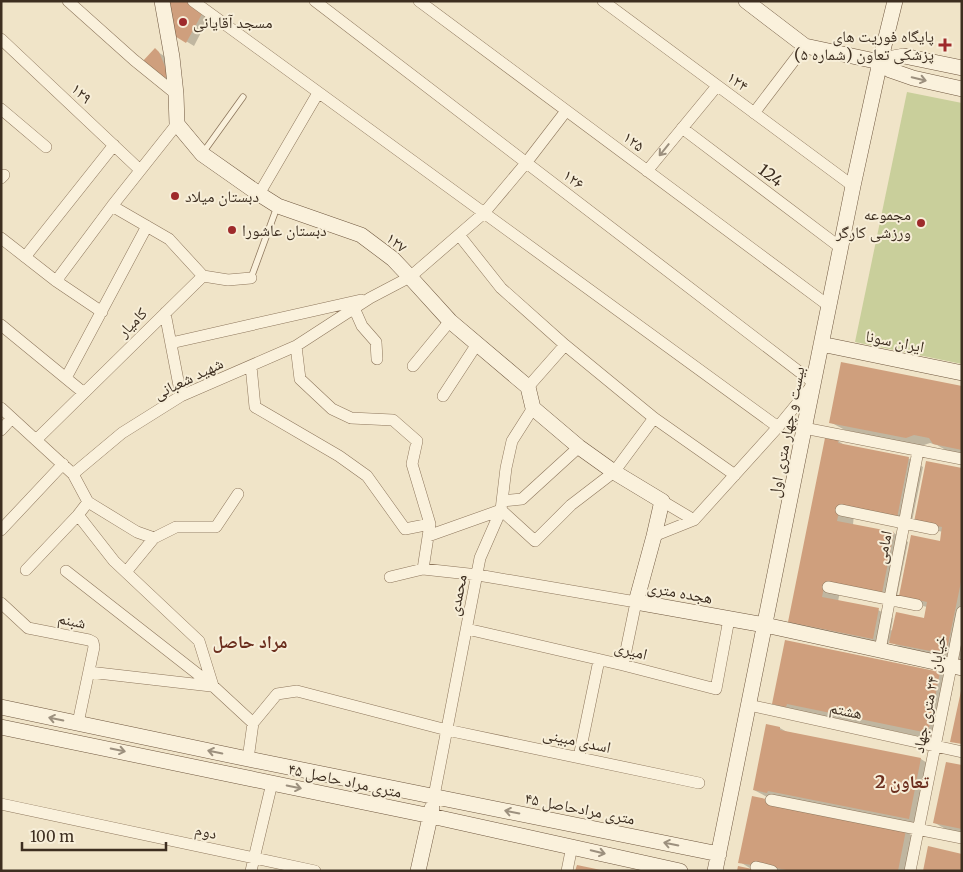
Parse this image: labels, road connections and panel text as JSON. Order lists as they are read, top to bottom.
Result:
{
  "streets": {
    "street": [
      "۱۲۴",
      "۱۲۹",
      "۱۲۵",
      "124",
      "۱۲۶",
      "۱۲۷",
      "کامیار",
      "ایران سونا",
      "شهید شعبانی",
      "بیست و چهار متری اول",
      "امامی",
      "هجده متری",
      "محمدی",
      "شبنم",
      "امیری",
      "خیابان ۲۴ متری جهاد",
      "هشتم",
      "اسدی مبینی",
      "۴۵ متری مراد حاصل",
      "۴۵ متری مرادحاصل",
      "دوم"
    ]
  },
  "crossings": [
    ["۱۲۴", "بیست و چهار متری اول"],
    ["۱۲۵", "شهید شعبانی"],
    ["۱۲۵", "بیست و چهار متری اول"],
    ["124", "بیست و چهار متری اول"],
    ["۱۲۶", "شهید شعبانی"],
    ["۱۲۶", "بیست و چهار متری اول"],
    ["۱۲۷", "شهید شعبانی"],
    ["ایران سونا", "بیست و چهار متری اول"],
    ["بیست و چهار متری اول", "هجده متری"],
    ["بیست و چهار متری اول", "هشتم"],
    ["بیست و چهار متری اول", "۴۵ متری مرادحاصل"],
    ["امامی", "هجده متری"],
    ["هجده متری", "محمدی"],
    ["هجده متری", "امیری"],
    ["هجده متری", "خیابان ۲۴ متری جهاد"],
    ["محمدی", "امیری"],
    ["محمدی", "اسدی مبینی"],
    ["محمدی", "۴۵ متری مراد حاصل"],
    ["محمدی", "۴۵ متری مرادحاصل"],
    ["شبنم", "۴۵ متری مراد حاصل"],
    ["خیابان ۲۴ متری جهاد", "هشتم"],
    ["۴۵ متری مراد حاصل", "۴۵ متری مرادحاصل"]
  ],
  "one_way": ["۴۵ متری مرادحاصل"],
  "districts": ["مراد حاصل", "تعاون 2"],
  "places": {
    "other": [
      "مسجد آقایانی",
      "دبستان میلاد",
      "مجموعه ورزشی کارگر",
      "دبستان عاشورا"
    ],
    "health": ["پایگاه فوریت های پزشکی تعاون (شماره ۵)"]
  },
  "scale_bar": "100 m"
}
